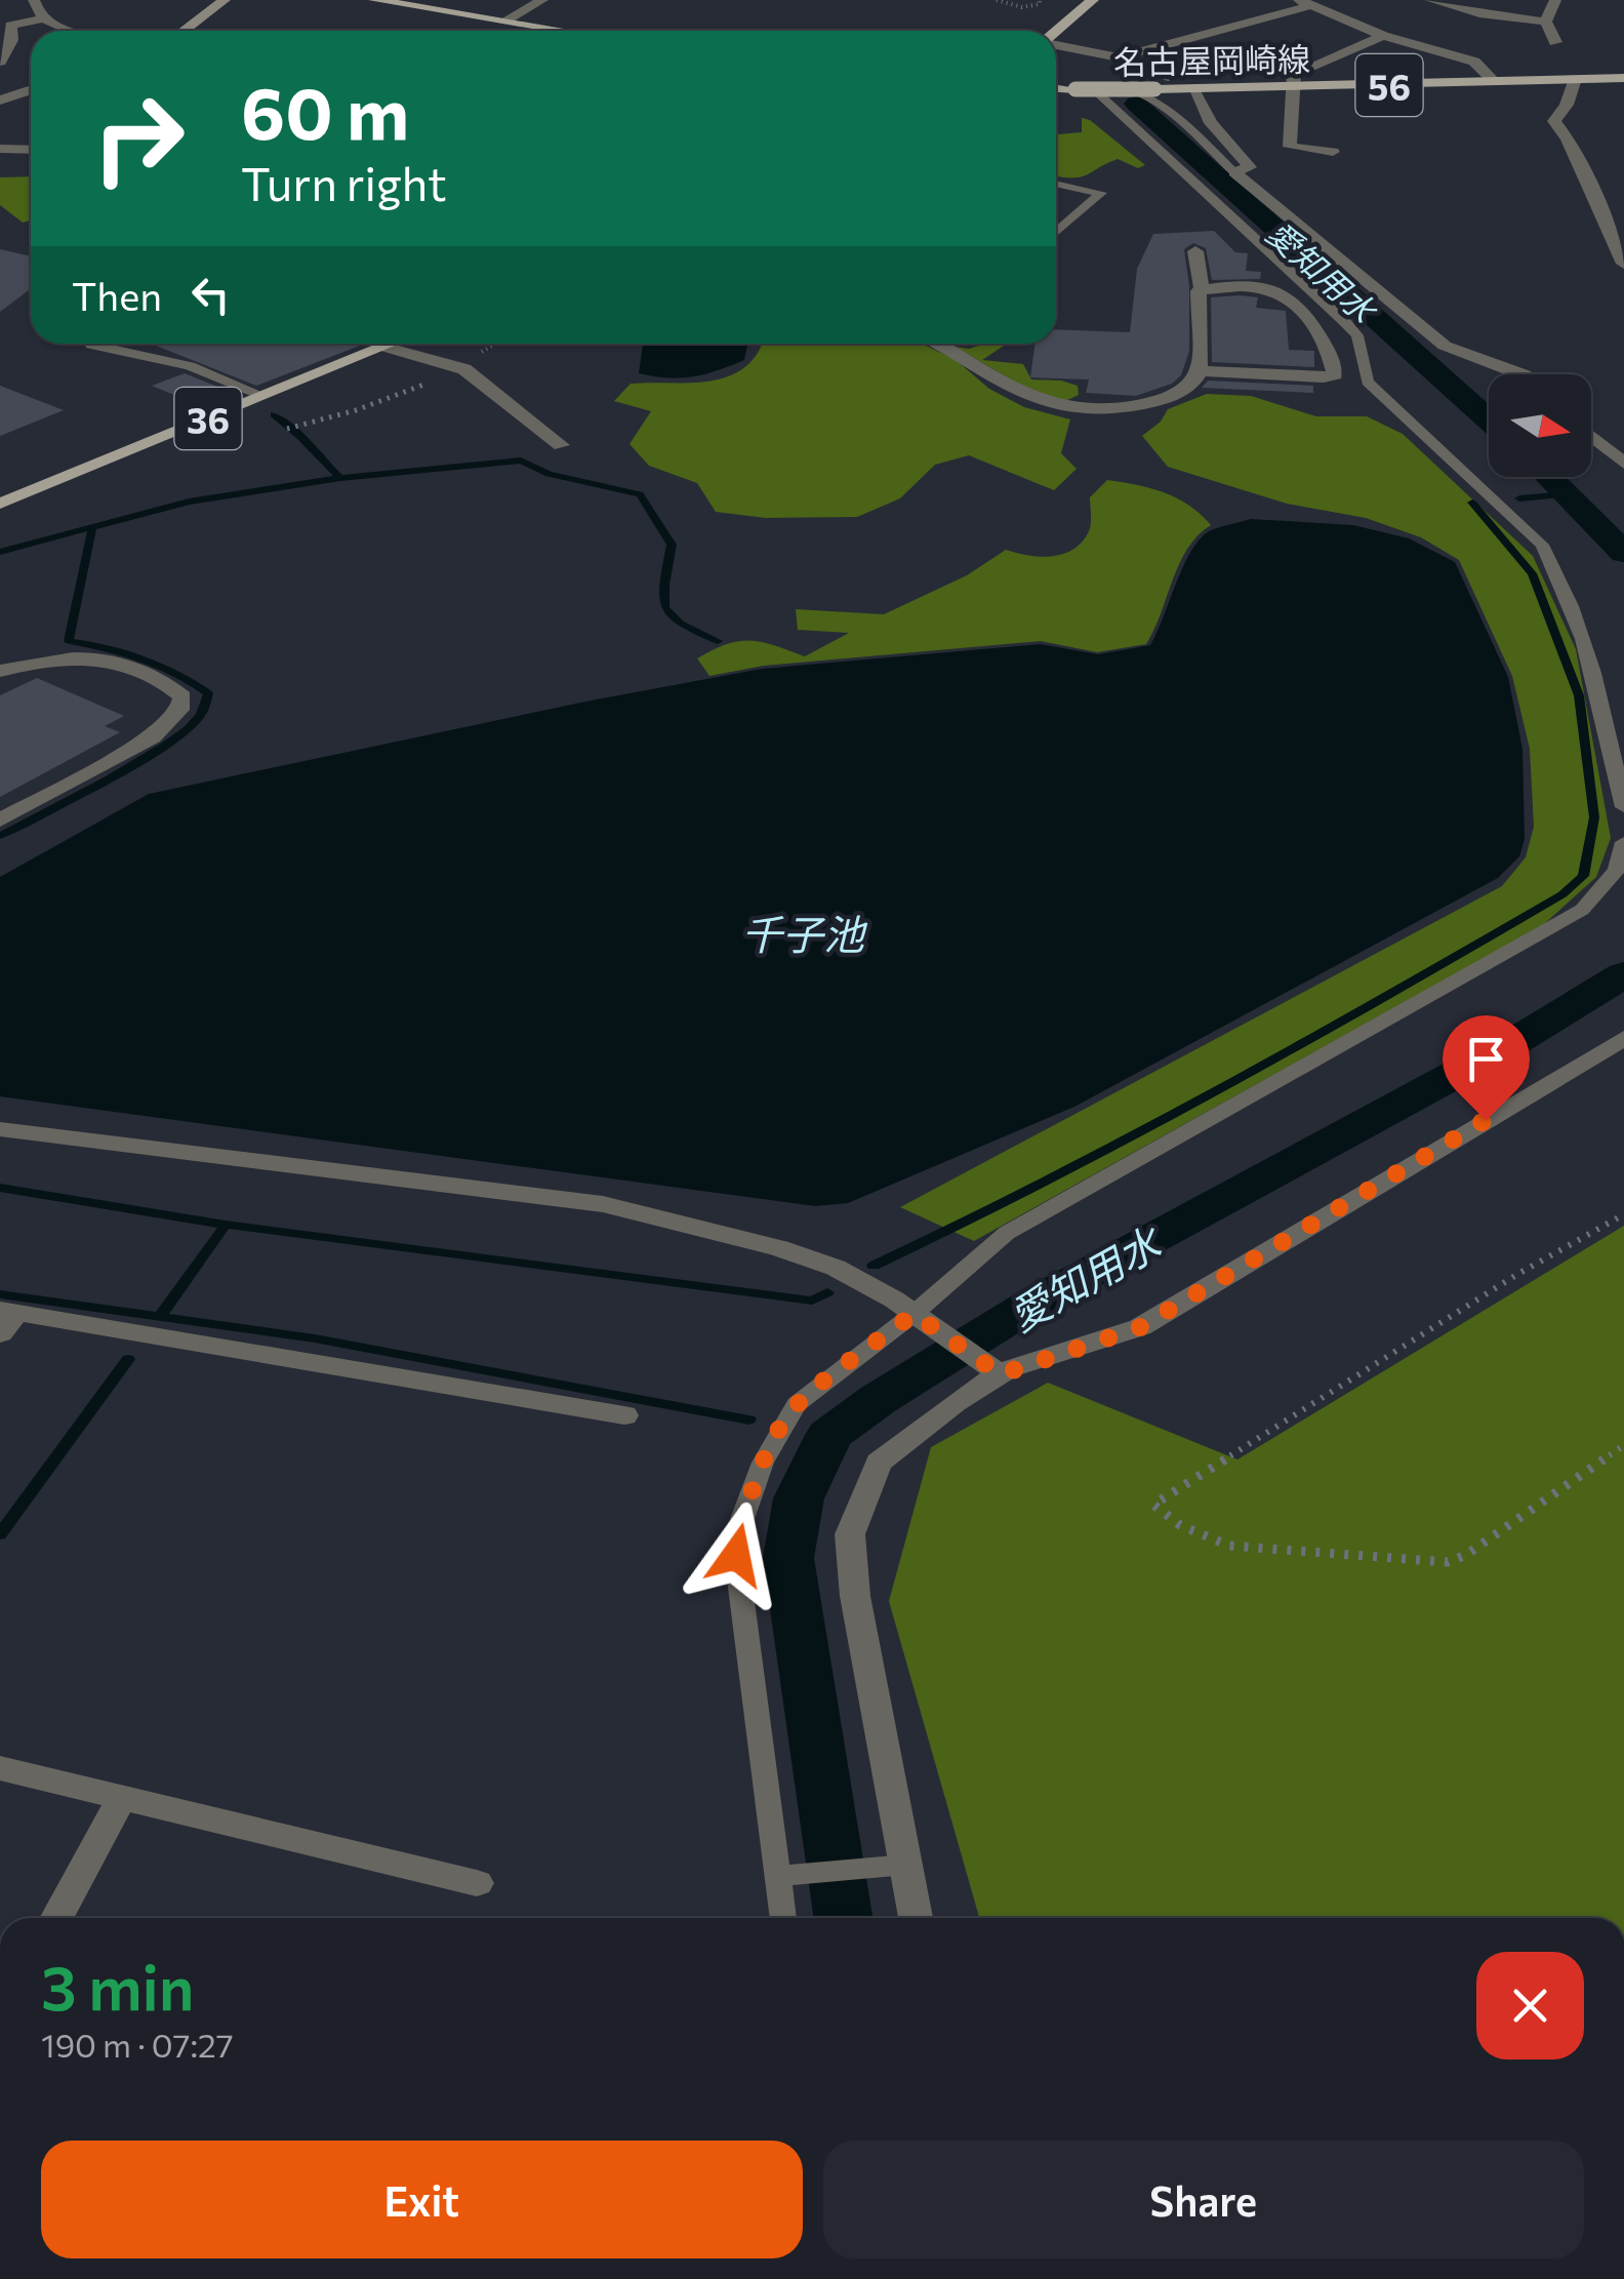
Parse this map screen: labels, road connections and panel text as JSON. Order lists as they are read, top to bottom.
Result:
{
  "streets": {
    "main road": ["名古屋岡崎線", "56", "36"]
  },
  "water": ["愛知用水", "千子池"],
  "north": "right",
  "page": {
    "turn": ["60 m", "Turn right"],
    "then": "Then",
    "heading": ["3 min", "190 m · 07:27"],
    "buttons": ["Exit", "Share"]
  }
}
